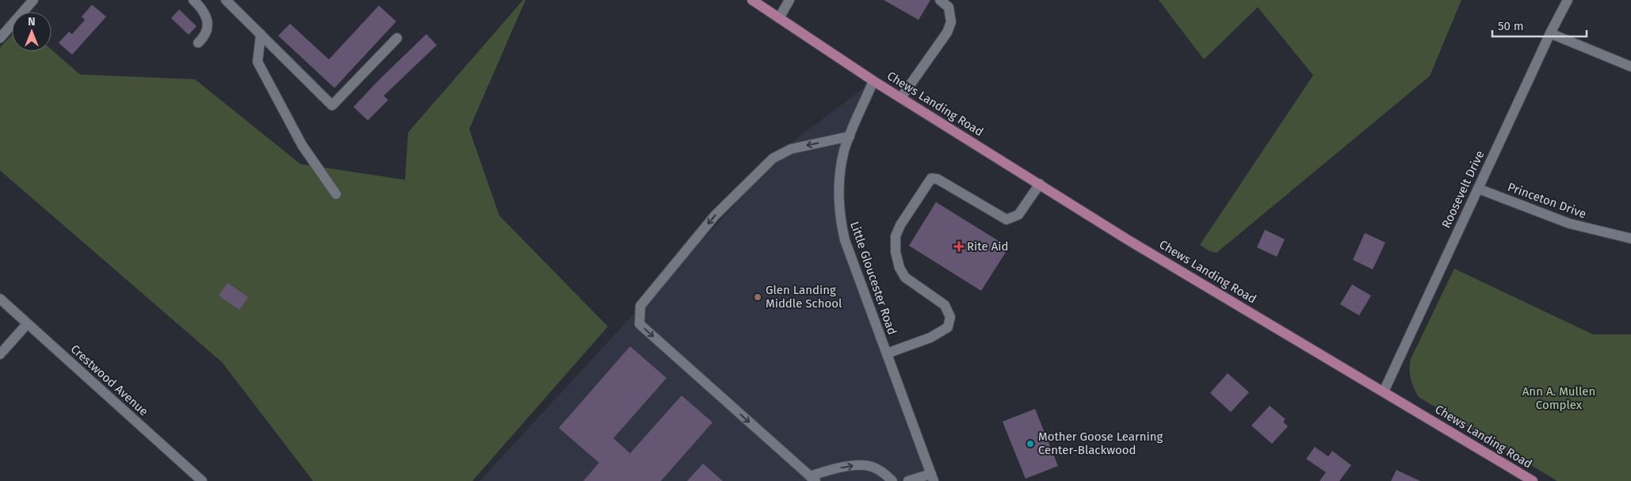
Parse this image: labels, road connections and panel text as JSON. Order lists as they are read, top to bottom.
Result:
{
  "streets": {
    "main road": ["Chews Landing Road"],
    "street": [
      "Roosevelt Drive",
      "Princeton Drive",
      "Little Gloucester Road",
      "Crestwood Avenue"
    ]
  },
  "crossings": [
    ["Chews Landing Road", "Roosevelt Drive"],
    ["Chews Landing Road", "Little Gloucester Road"],
    ["Roosevelt Drive", "Princeton Drive"]
  ],
  "parks": ["Ann A. Mullen Complex"],
  "places": {
    "health": ["Rite Aid"],
    "other": ["Glen Landing Middle School", "Mother Goose Learning Center-Blackwood"]
  },
  "scale_bar": "50 m",
  "north": "top"
}
